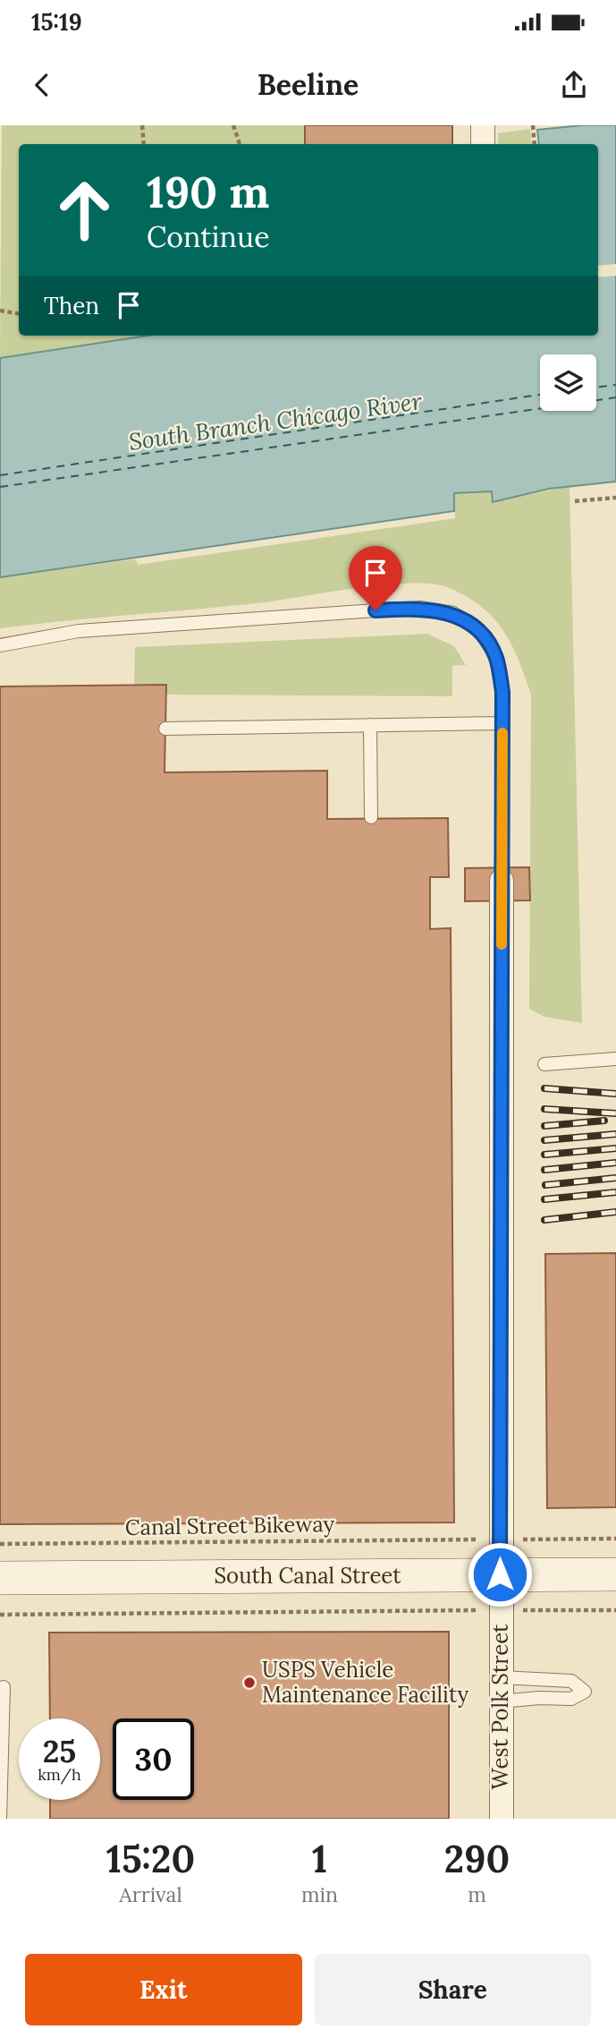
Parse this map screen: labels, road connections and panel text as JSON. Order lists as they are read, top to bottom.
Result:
{
  "streets": {
    "main road": ["South Canal Street"],
    "street": ["West Polk Street"],
    "path": ["Canal Street Bikeway"]
  },
  "crossings": [
    ["South Canal Street", "West Polk Street"]
  ],
  "water": ["South Branch Chicago River"],
  "places": ["USPS Vehicle Maintenance Facility"],
  "page": {
    "status": "15:19",
    "header": "Beeline",
    "turn": ["190 m", "Continue"],
    "then": "Then",
    "speed": "25 km/h",
    "limit": "30",
    "eta": [
      "15:20",
      "Arrival",
      "1",
      "min",
      "290",
      "m"
    ],
    "buttons": ["Exit", "Share"]
  }
}
